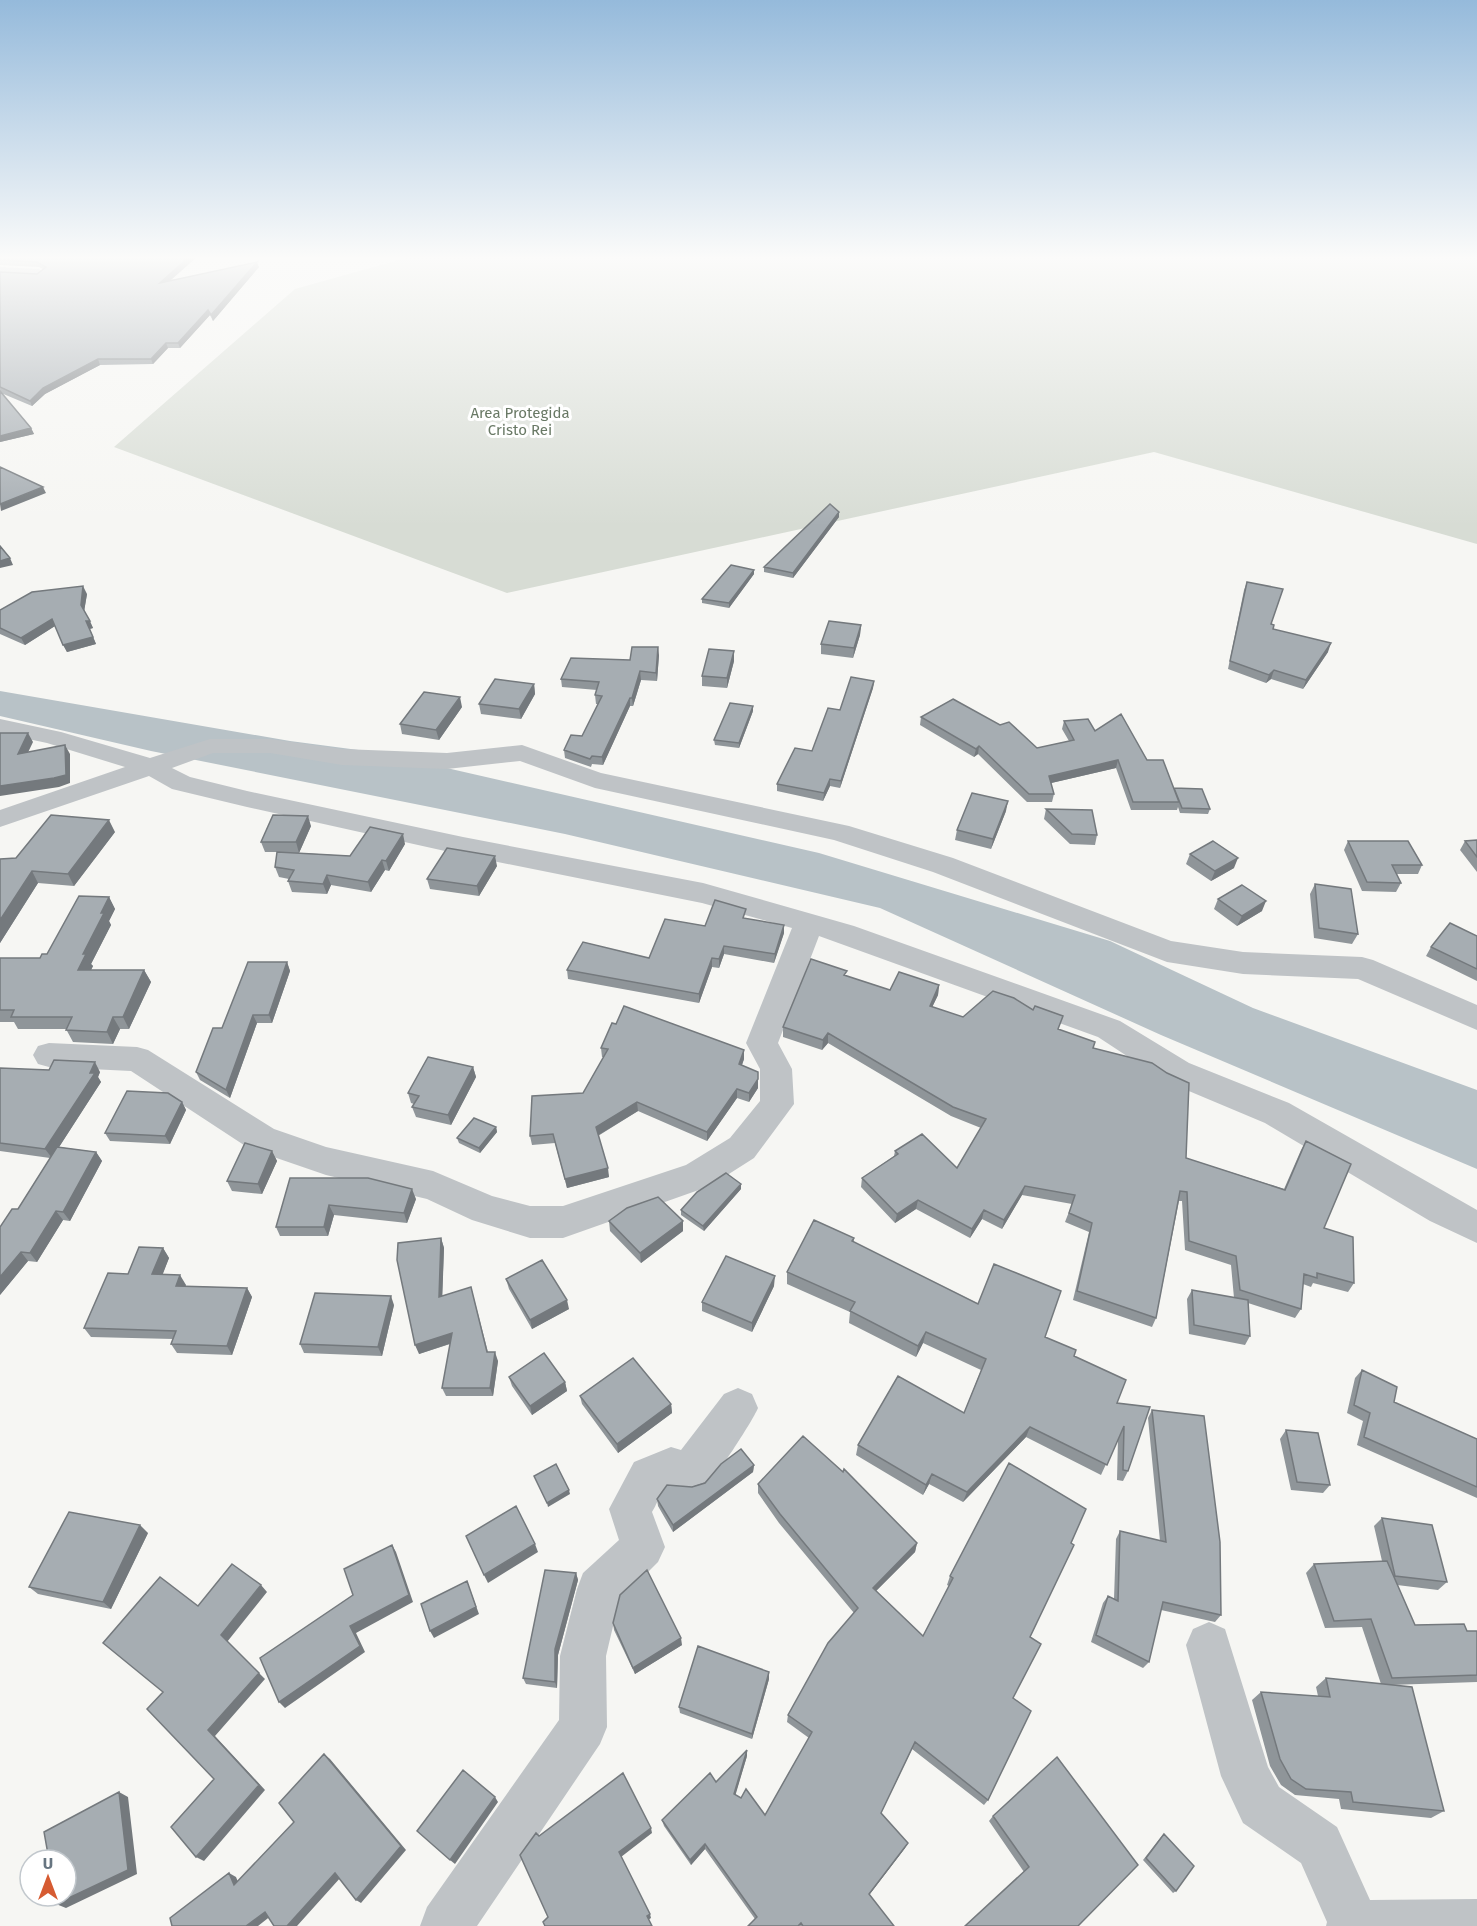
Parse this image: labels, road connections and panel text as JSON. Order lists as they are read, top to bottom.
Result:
{
  "parks": ["Area Protegida Cristo Rei"],
  "north": "top"
}
